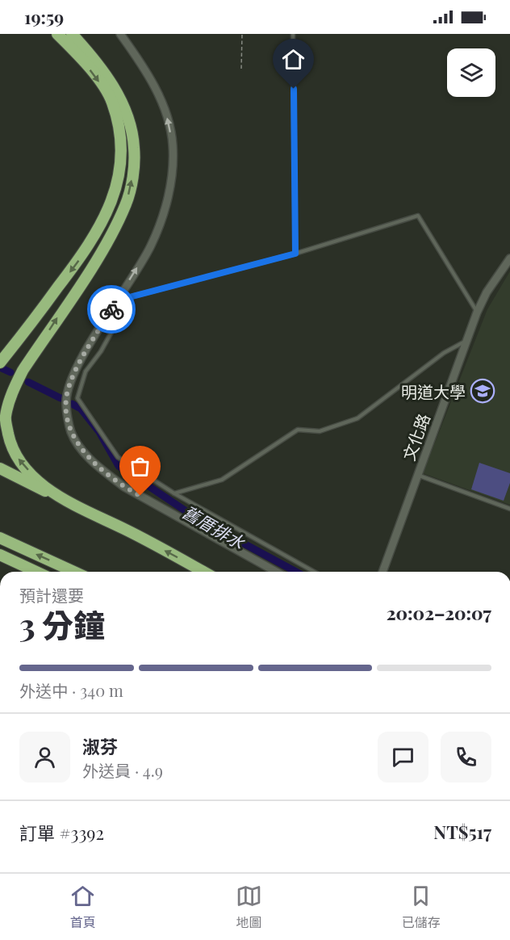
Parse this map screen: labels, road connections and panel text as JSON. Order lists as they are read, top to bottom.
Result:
{
  "streets": {
    "street": ["文化路"]
  },
  "water": ["舊厝排水"],
  "places": {
    "school or university": ["明道大學"]
  },
  "page": {
    "status": "19:59",
    "heading": ["3 分鐘", "預計還要", "20:02–20:07"],
    "panel": [
      "淑芬",
      "外送員 · 4.9",
      "訂單 #3392",
      "NT$517"
    ],
    "bar": "外送中 · 340 m",
    "tabs": ["首頁", "地圖", "已儲存"]
  }
}
